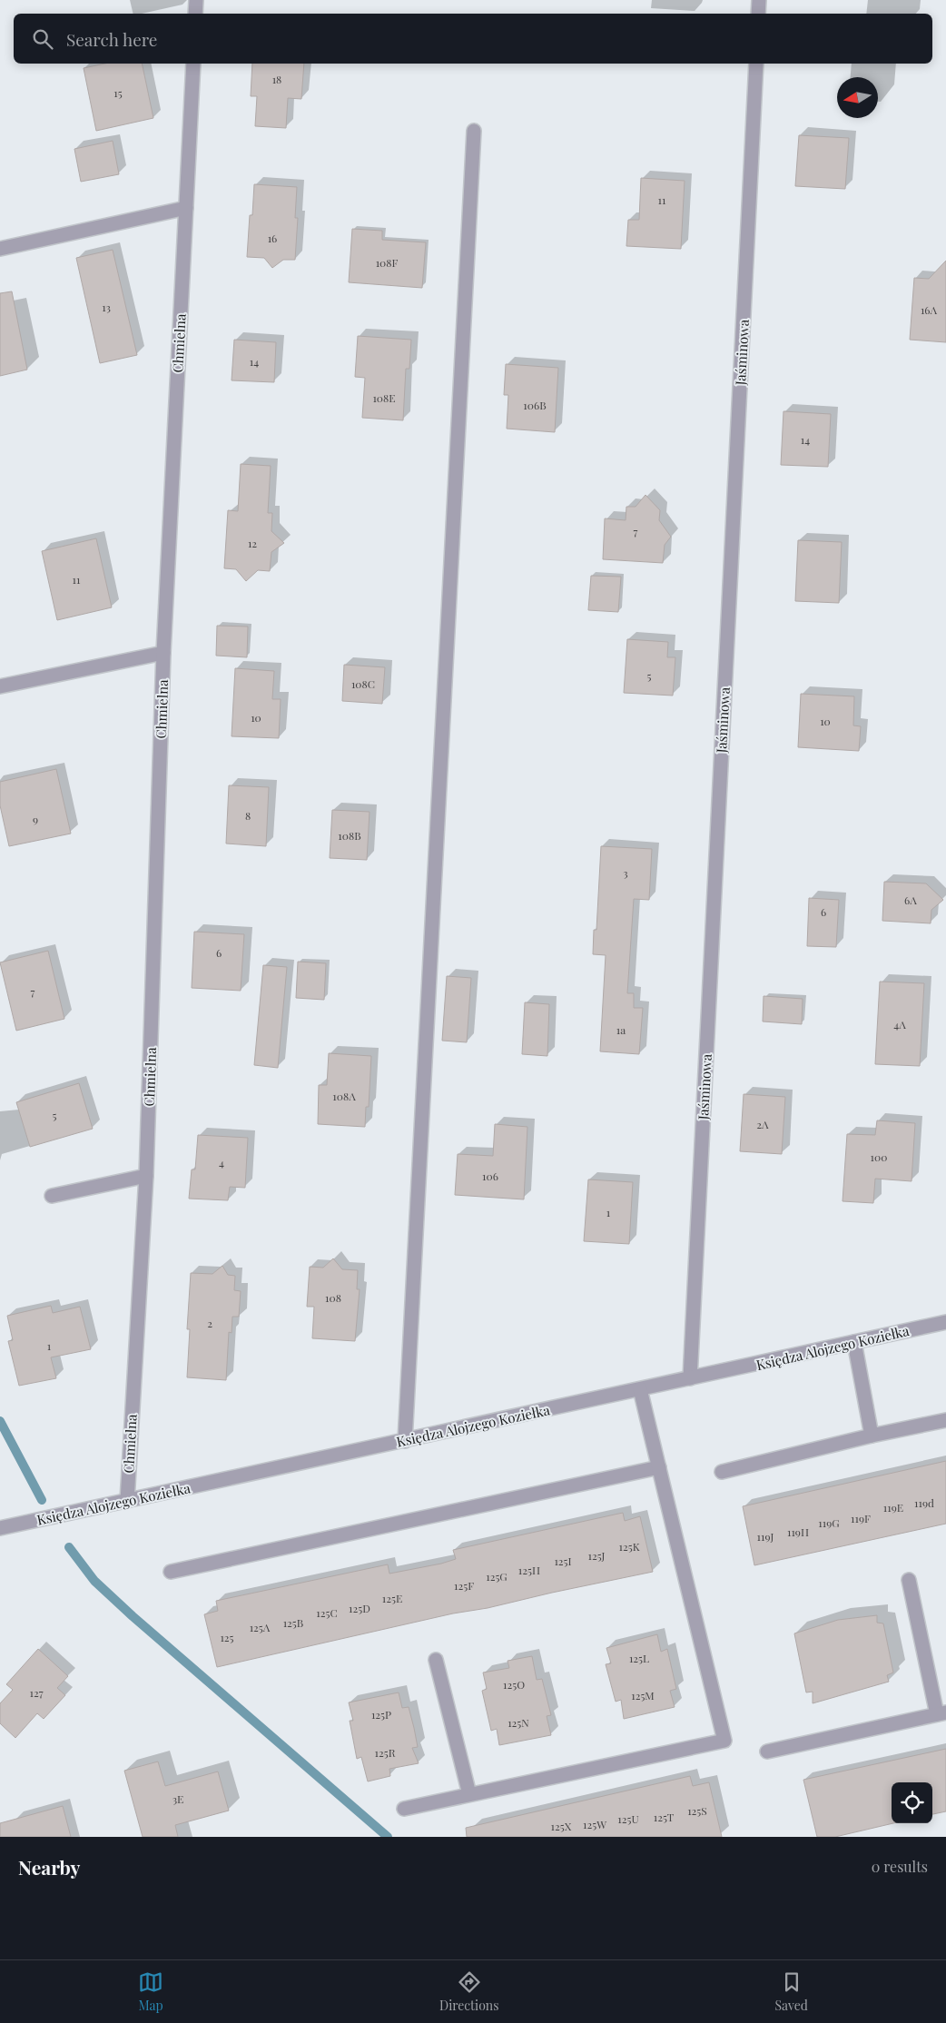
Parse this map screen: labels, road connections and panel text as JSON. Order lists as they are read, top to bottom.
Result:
{
  "streets": {
    "street": ["Chmielna", "Jaśminowa", "Księdza Alojzego Koziełka"]
  },
  "crossings": [
    ["Chmielna", "Księdza Alojzego Koziełka"],
    ["Jaśminowa", "Księdza Alojzego Koziełka"]
  ],
  "house_numbers": [
    "18",
    "15",
    "11",
    "16",
    "108F",
    "13",
    "16A",
    "14",
    "108E",
    "106B",
    "14",
    "7",
    "12",
    "11",
    "5",
    "108C",
    "10",
    "10",
    "8",
    "9",
    "108B",
    "3",
    "6A",
    "6",
    "6",
    "7",
    "4A",
    "1a",
    "108A",
    "5",
    "2A",
    "100",
    "4",
    "106",
    "1",
    "108",
    "2",
    "1",
    "119d",
    "119E",
    "119F",
    "119G",
    "119H",
    "119J",
    "125K",
    "125J",
    "125I",
    "125H",
    "125G",
    "125F",
    "125E",
    "125D",
    "125C",
    "125B",
    "125A",
    "125",
    "125L",
    "125O",
    "127",
    "125M",
    "125P",
    "125N",
    "125R",
    "3E",
    "125S",
    "125T",
    "125U",
    "125W",
    "125X"
  ],
  "north": "left",
  "page": {
    "search": "Search here",
    "heading": ["Nearby", "0 results"],
    "nav": ["Map", "Directions", "Saved"]
  }
}
